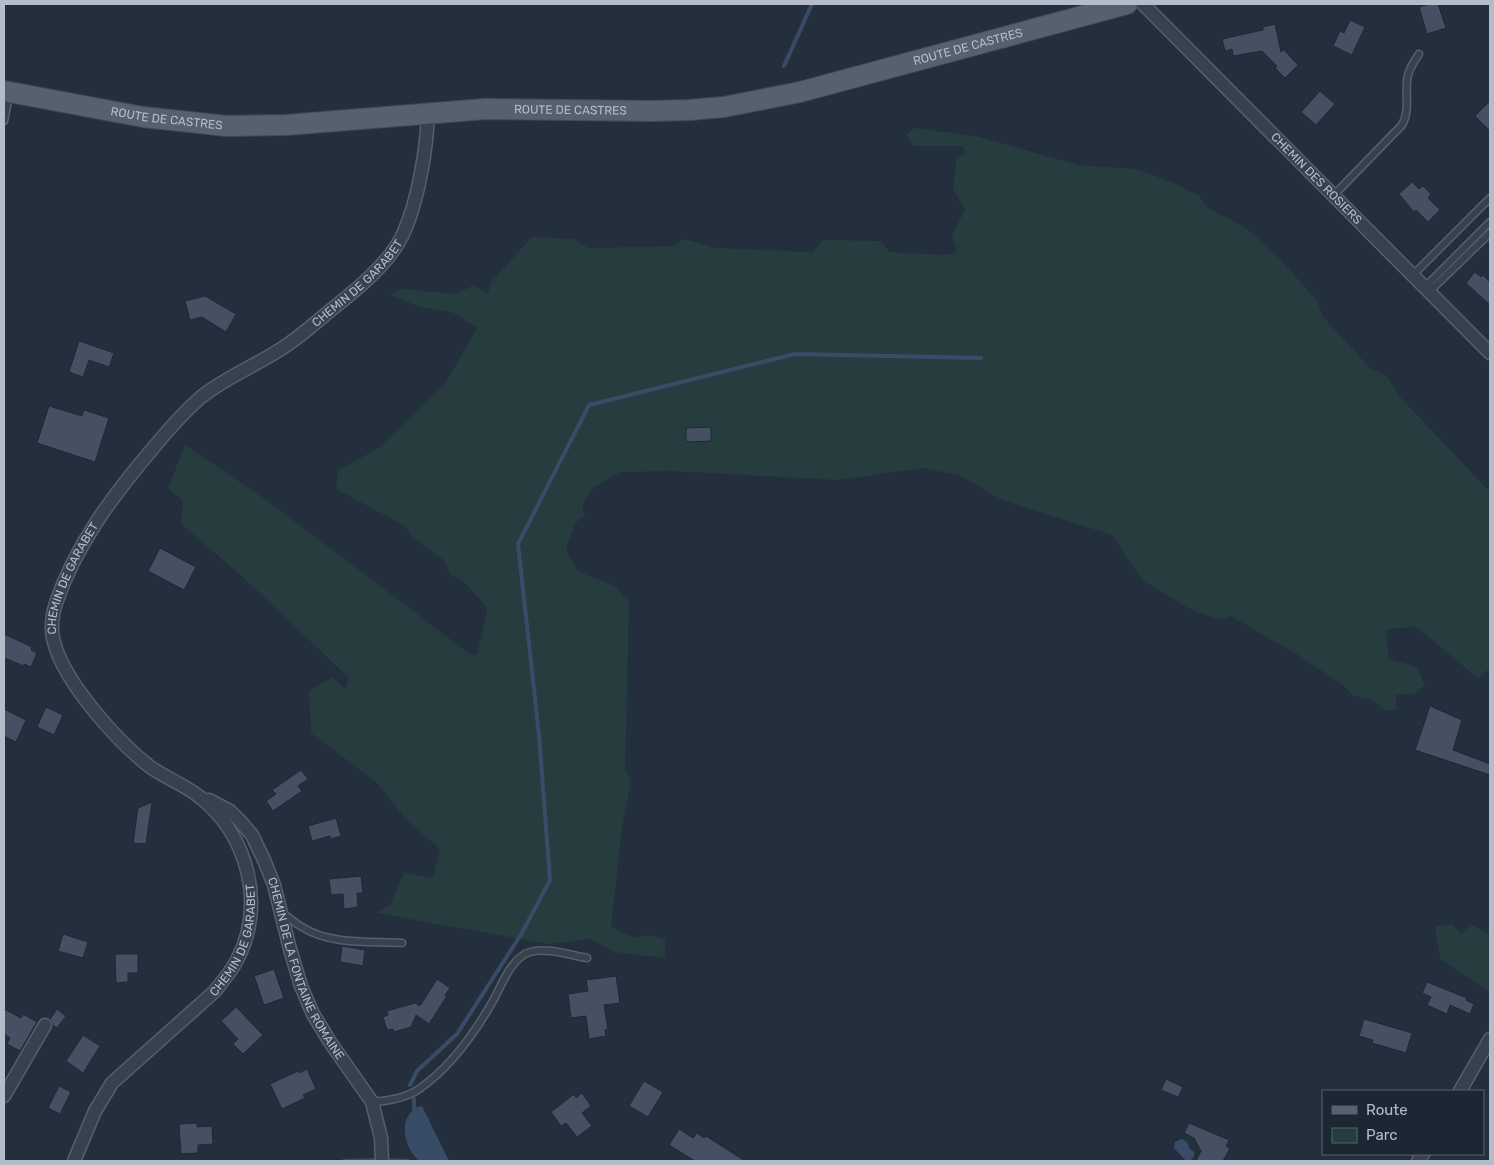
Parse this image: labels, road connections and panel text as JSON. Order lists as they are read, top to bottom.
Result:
{
  "streets": {
    "main road": ["ROUTE DE CASTRES"],
    "street": ["CHEMIN DES ROSIERS", "CHEMIN DE GARABET", "CHEMIN DE LA FONTAINE ROMAINE"]
  },
  "crossings": [
    ["ROUTE DE CASTRES", "CHEMIN DE GARABET"],
    ["CHEMIN DE GARABET", "CHEMIN DE LA FONTAINE ROMAINE"]
  ],
  "legend": ["Route", "Parc"]
}
